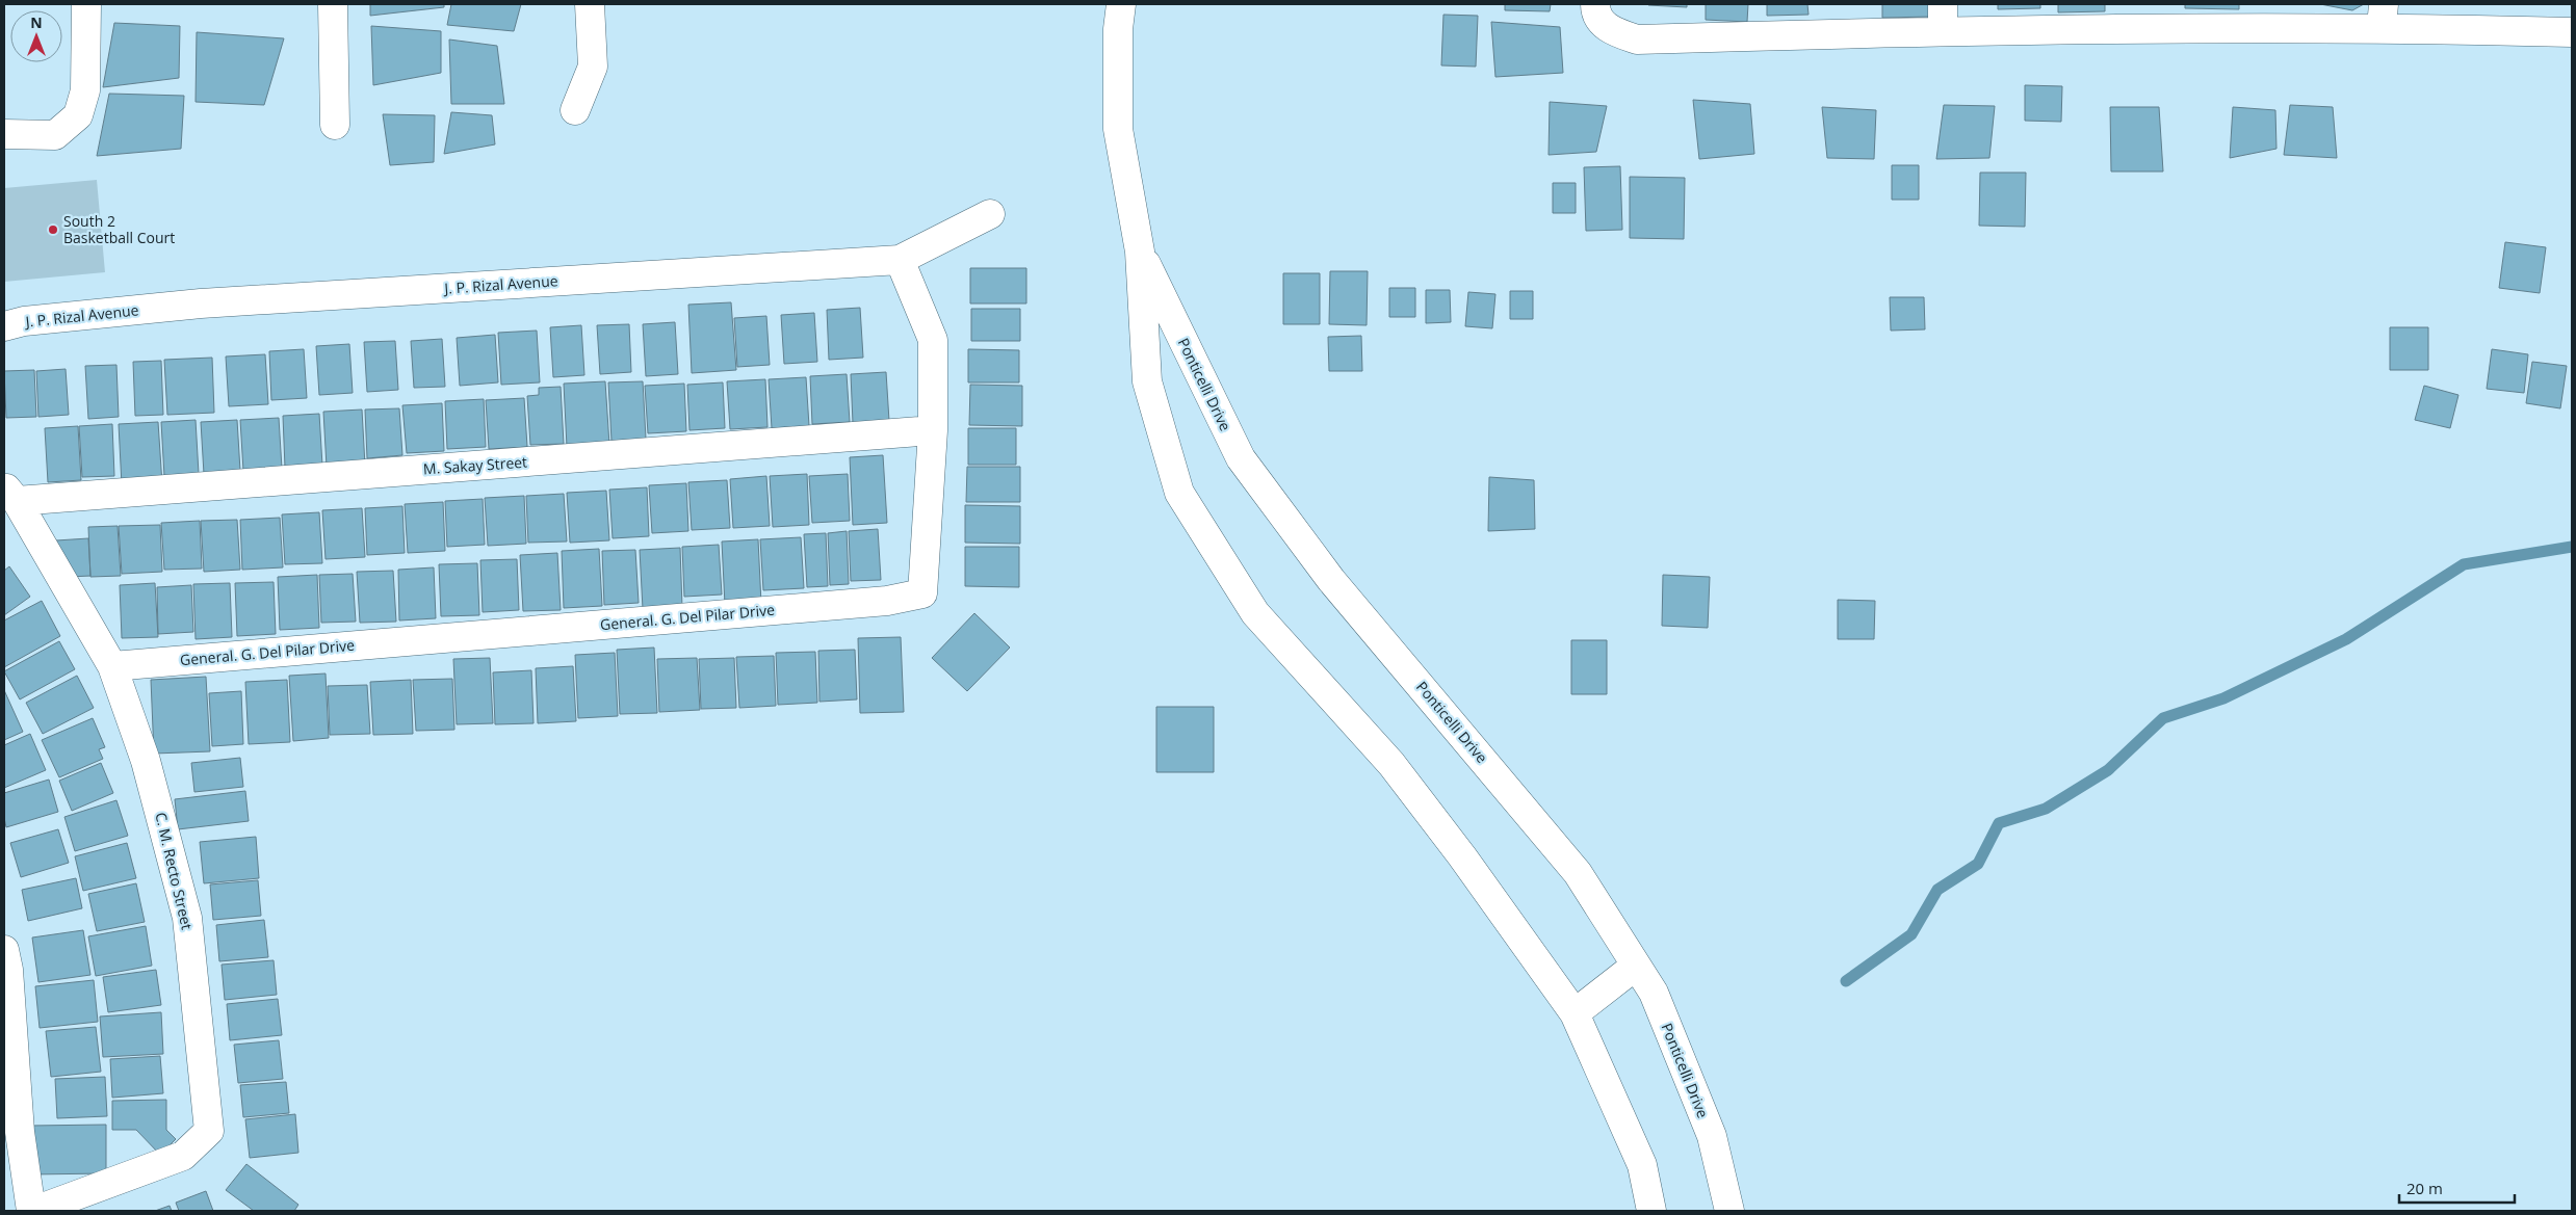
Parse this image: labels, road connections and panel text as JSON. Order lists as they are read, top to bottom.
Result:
{
  "streets": {
    "street": [
      "J. P. Rizal Avenue",
      "Ponticelli Drive",
      "M. Sakay Street",
      "General. G. Del Pilar Drive",
      "C. M. Recto Street"
    ]
  },
  "crossings": [
    ["J. P. Rizal Avenue", "General. G. Del Pilar Drive"],
    ["M. Sakay Street", "General. G. Del Pilar Drive"],
    ["M. Sakay Street", "C. M. Recto Street"],
    ["General. G. Del Pilar Drive", "C. M. Recto Street"]
  ],
  "places": ["South 2 Basketball Court"],
  "scale_bar": "20 m",
  "north": "top"
}
